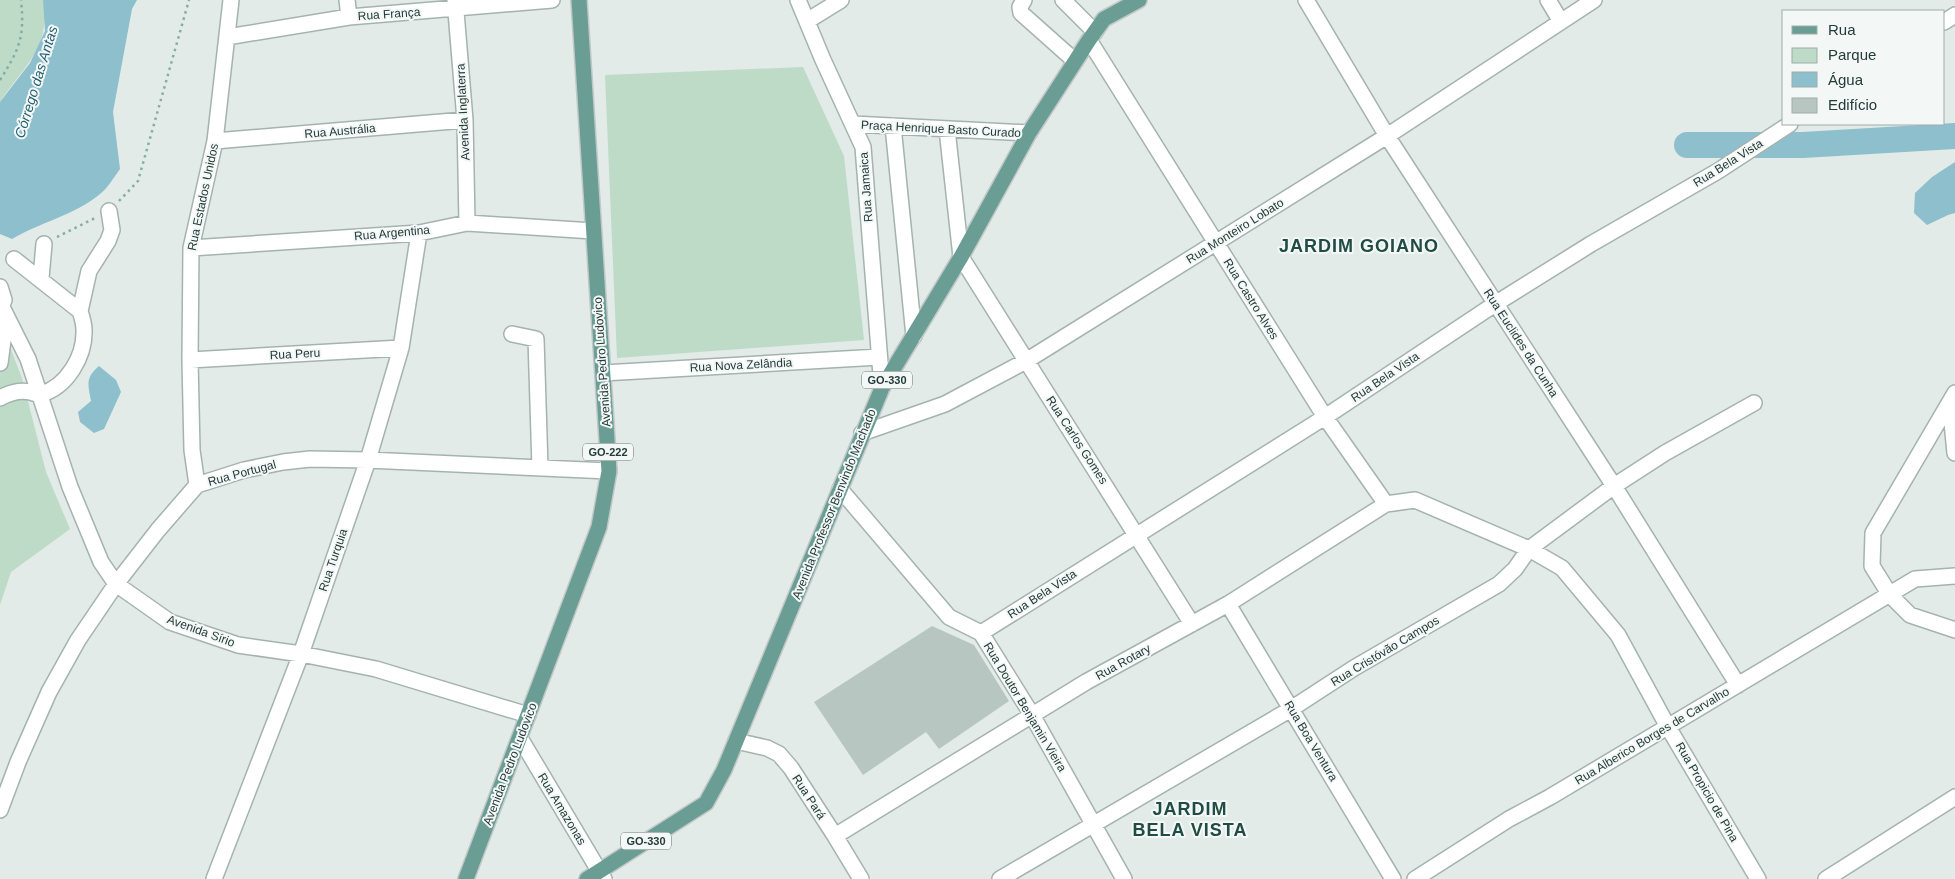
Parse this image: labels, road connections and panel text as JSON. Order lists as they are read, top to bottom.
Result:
{
  "streets": {
    "main road": [
      "Avenida Pedro Ludovico",
      "GO-330",
      "GO-222",
      "Avenida Professor Benvindo Machado"
    ],
    "street": [
      "Rua França",
      "Avenida Inglaterra",
      "Praça Henrique Basto Curado",
      "Rua Austrália",
      "Rua Bela Vista",
      "Rua Jamaica",
      "Rua Estados Unidos",
      "Rua Monteiro Lobato",
      "Rua Argentina",
      "Rua Castro Alves",
      "Rua Euclides da Cunha",
      "Rua Peru",
      "Rua Nova Zelândia",
      "Rua Carlos Gomes",
      "Rua Portugal",
      "Rua Turquia",
      "Avenida Sírio",
      "Rua Cristóvão Campos",
      "Rua Rotary",
      "Rua Doutor Benjamin Vieira",
      "Rua Alberico Borges de Carvalho",
      "Rua Boa Ventura",
      "Rua Propicio de Pina",
      "Rua Pará",
      "Rua Amazonas"
    ]
  },
  "crossings": [
    ["Rua França", "Avenida Inglaterra"],
    ["Rua França", "Rua Estados Unidos"],
    ["Avenida Inglaterra", "Rua Austrália"],
    ["Avenida Inglaterra", "Rua Argentina"],
    ["Praça Henrique Basto Curado", "Rua Jamaica"],
    ["Praça Henrique Basto Curado", "Avenida Professor Benvindo Machado"],
    ["Rua Austrália", "Rua Estados Unidos"],
    ["Rua Bela Vista", "Rua Castro Alves"],
    ["Rua Bela Vista", "Rua Euclides da Cunha"],
    ["Rua Bela Vista", "Rua Carlos Gomes"],
    ["Rua Bela Vista", "Rua Doutor Benjamin Vieira"],
    ["Rua Jamaica", "Rua Nova Zelândia"],
    ["Rua Jamaica", "Avenida Professor Benvindo Machado"],
    ["Rua Estados Unidos", "Rua Argentina"],
    ["Rua Estados Unidos", "Rua Peru"],
    ["Rua Estados Unidos", "Rua Portugal"],
    ["Rua Monteiro Lobato", "Rua Castro Alves"],
    ["Rua Monteiro Lobato", "Rua Euclides da Cunha"],
    ["Rua Monteiro Lobato", "Rua Carlos Gomes"],
    ["Rua Monteiro Lobato", "Avenida Professor Benvindo Machado"],
    ["Rua Argentina", "Avenida Pedro Ludovico"],
    ["Rua Argentina", "Rua Turquia"],
    ["Rua Castro Alves", "Avenida Professor Benvindo Machado"],
    ["Rua Castro Alves", "Rua Rotary"],
    ["Rua Euclides da Cunha", "Rua Cristóvão Campos"],
    ["Rua Euclides da Cunha", "Rua Alberico Borges de Carvalho"],
    ["Rua Peru", "Rua Turquia"],
    ["Avenida Pedro Ludovico", "Rua Nova Zelândia"],
    ["Avenida Pedro Ludovico", "Rua Portugal"],
    ["Avenida Pedro Ludovico", "Avenida Sírio"],
    ["Avenida Pedro Ludovico", "Rua Amazonas"],
    ["Rua Carlos Gomes", "Avenida Professor Benvindo Machado"],
    ["Rua Carlos Gomes", "Rua Rotary"],
    ["Rua Portugal", "Rua Turquia"],
    ["Rua Portugal", "Avenida Sírio"],
    ["Avenida Professor Benvindo Machado", "Rua Doutor Benjamin Vieira"],
    ["Avenida Professor Benvindo Machado", "Rua Pará"],
    ["Avenida Professor Benvindo Machado", "Rua Amazonas"],
    ["Rua Turquia", "Avenida Sírio"],
    ["Rua Cristóvão Campos", "Rua Doutor Benjamin Vieira"],
    ["Rua Cristóvão Campos", "Rua Boa Ventura"],
    ["Rua Cristóvão Campos", "Rua Propicio de Pina"],
    ["Rua Rotary", "Rua Doutor Benjamin Vieira"],
    ["Rua Rotary", "Rua Boa Ventura"],
    ["Rua Rotary", "Rua Propicio de Pina"],
    ["Rua Rotary", "Rua Pará"],
    ["Rua Alberico Borges de Carvalho", "Rua Propicio de Pina"]
  ],
  "districts": ["JARDIM GOIANO", "JARDIM BELA VISTA"],
  "water": ["Córrego das Antas"],
  "legend": [
    "Rua",
    "Parque",
    "Água",
    "Edifício"
  ]
}
